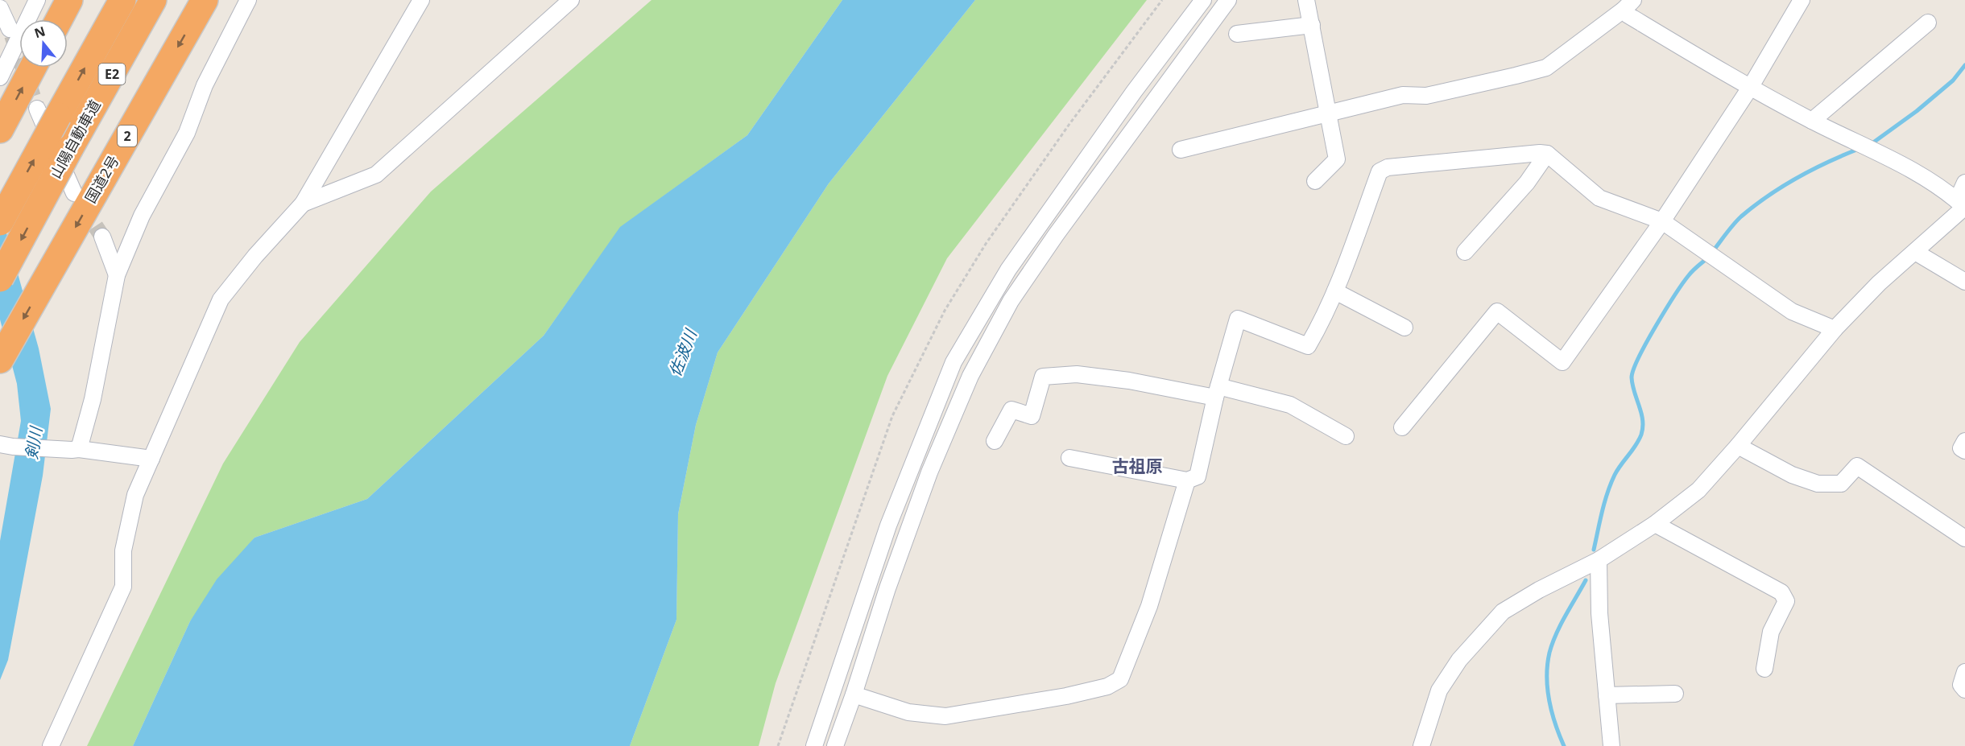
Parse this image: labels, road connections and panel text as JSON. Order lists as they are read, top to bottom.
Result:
{
  "streets": {
    "highway": [
      "E2",
      "2",
      "山陽自動車道",
      "国道2号"
    ]
  },
  "one_way": ["国道2号"],
  "districts": ["古祖原"],
  "water": ["佐波川", "剣川"],
  "north": "top"
}
